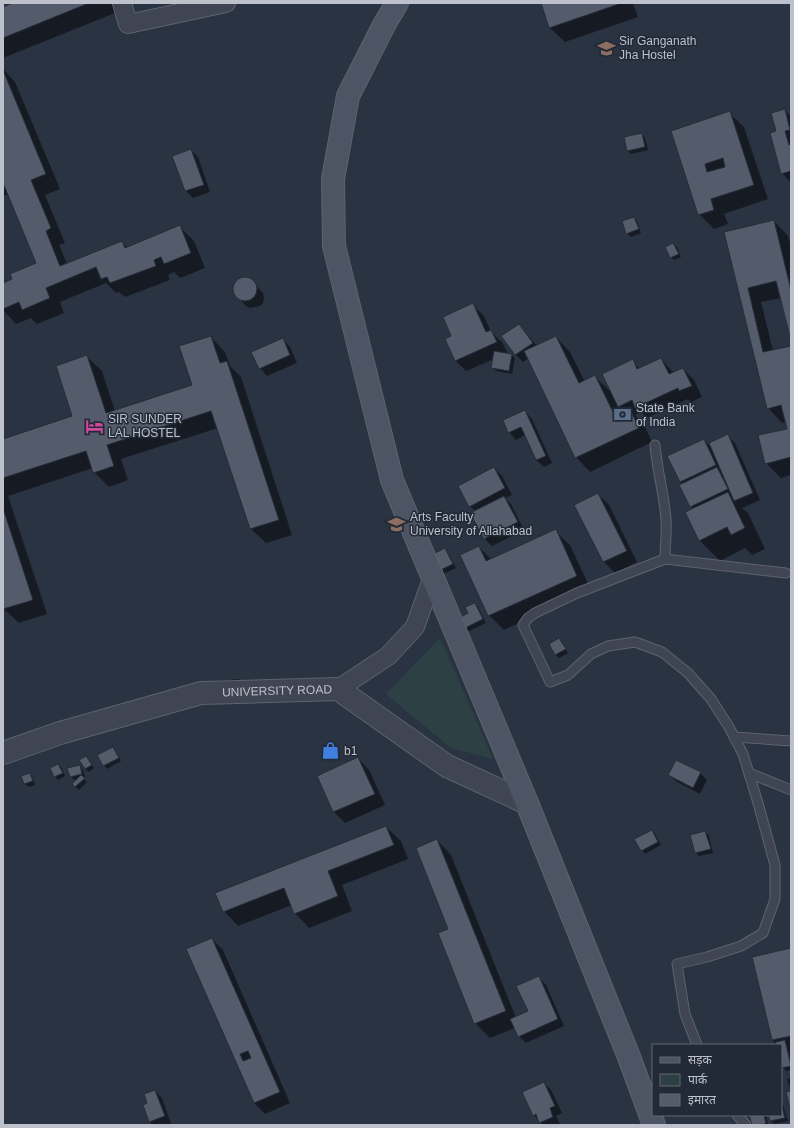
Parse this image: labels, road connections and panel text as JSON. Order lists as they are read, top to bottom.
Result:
{
  "streets": {
    "street": ["UNIVERSITY ROAD"]
  },
  "places": {
    "school or university": ["Sir Ganganath Jha Hostel", "Arts Faculty University of Allahabad"],
    "bank": ["State Bank of India"],
    "hotel": ["SIR SUNDER LAL HOSTEL"],
    "shop": ["b1"]
  },
  "legend": ["सड़क", "पार्क", "इमारत"]
}
